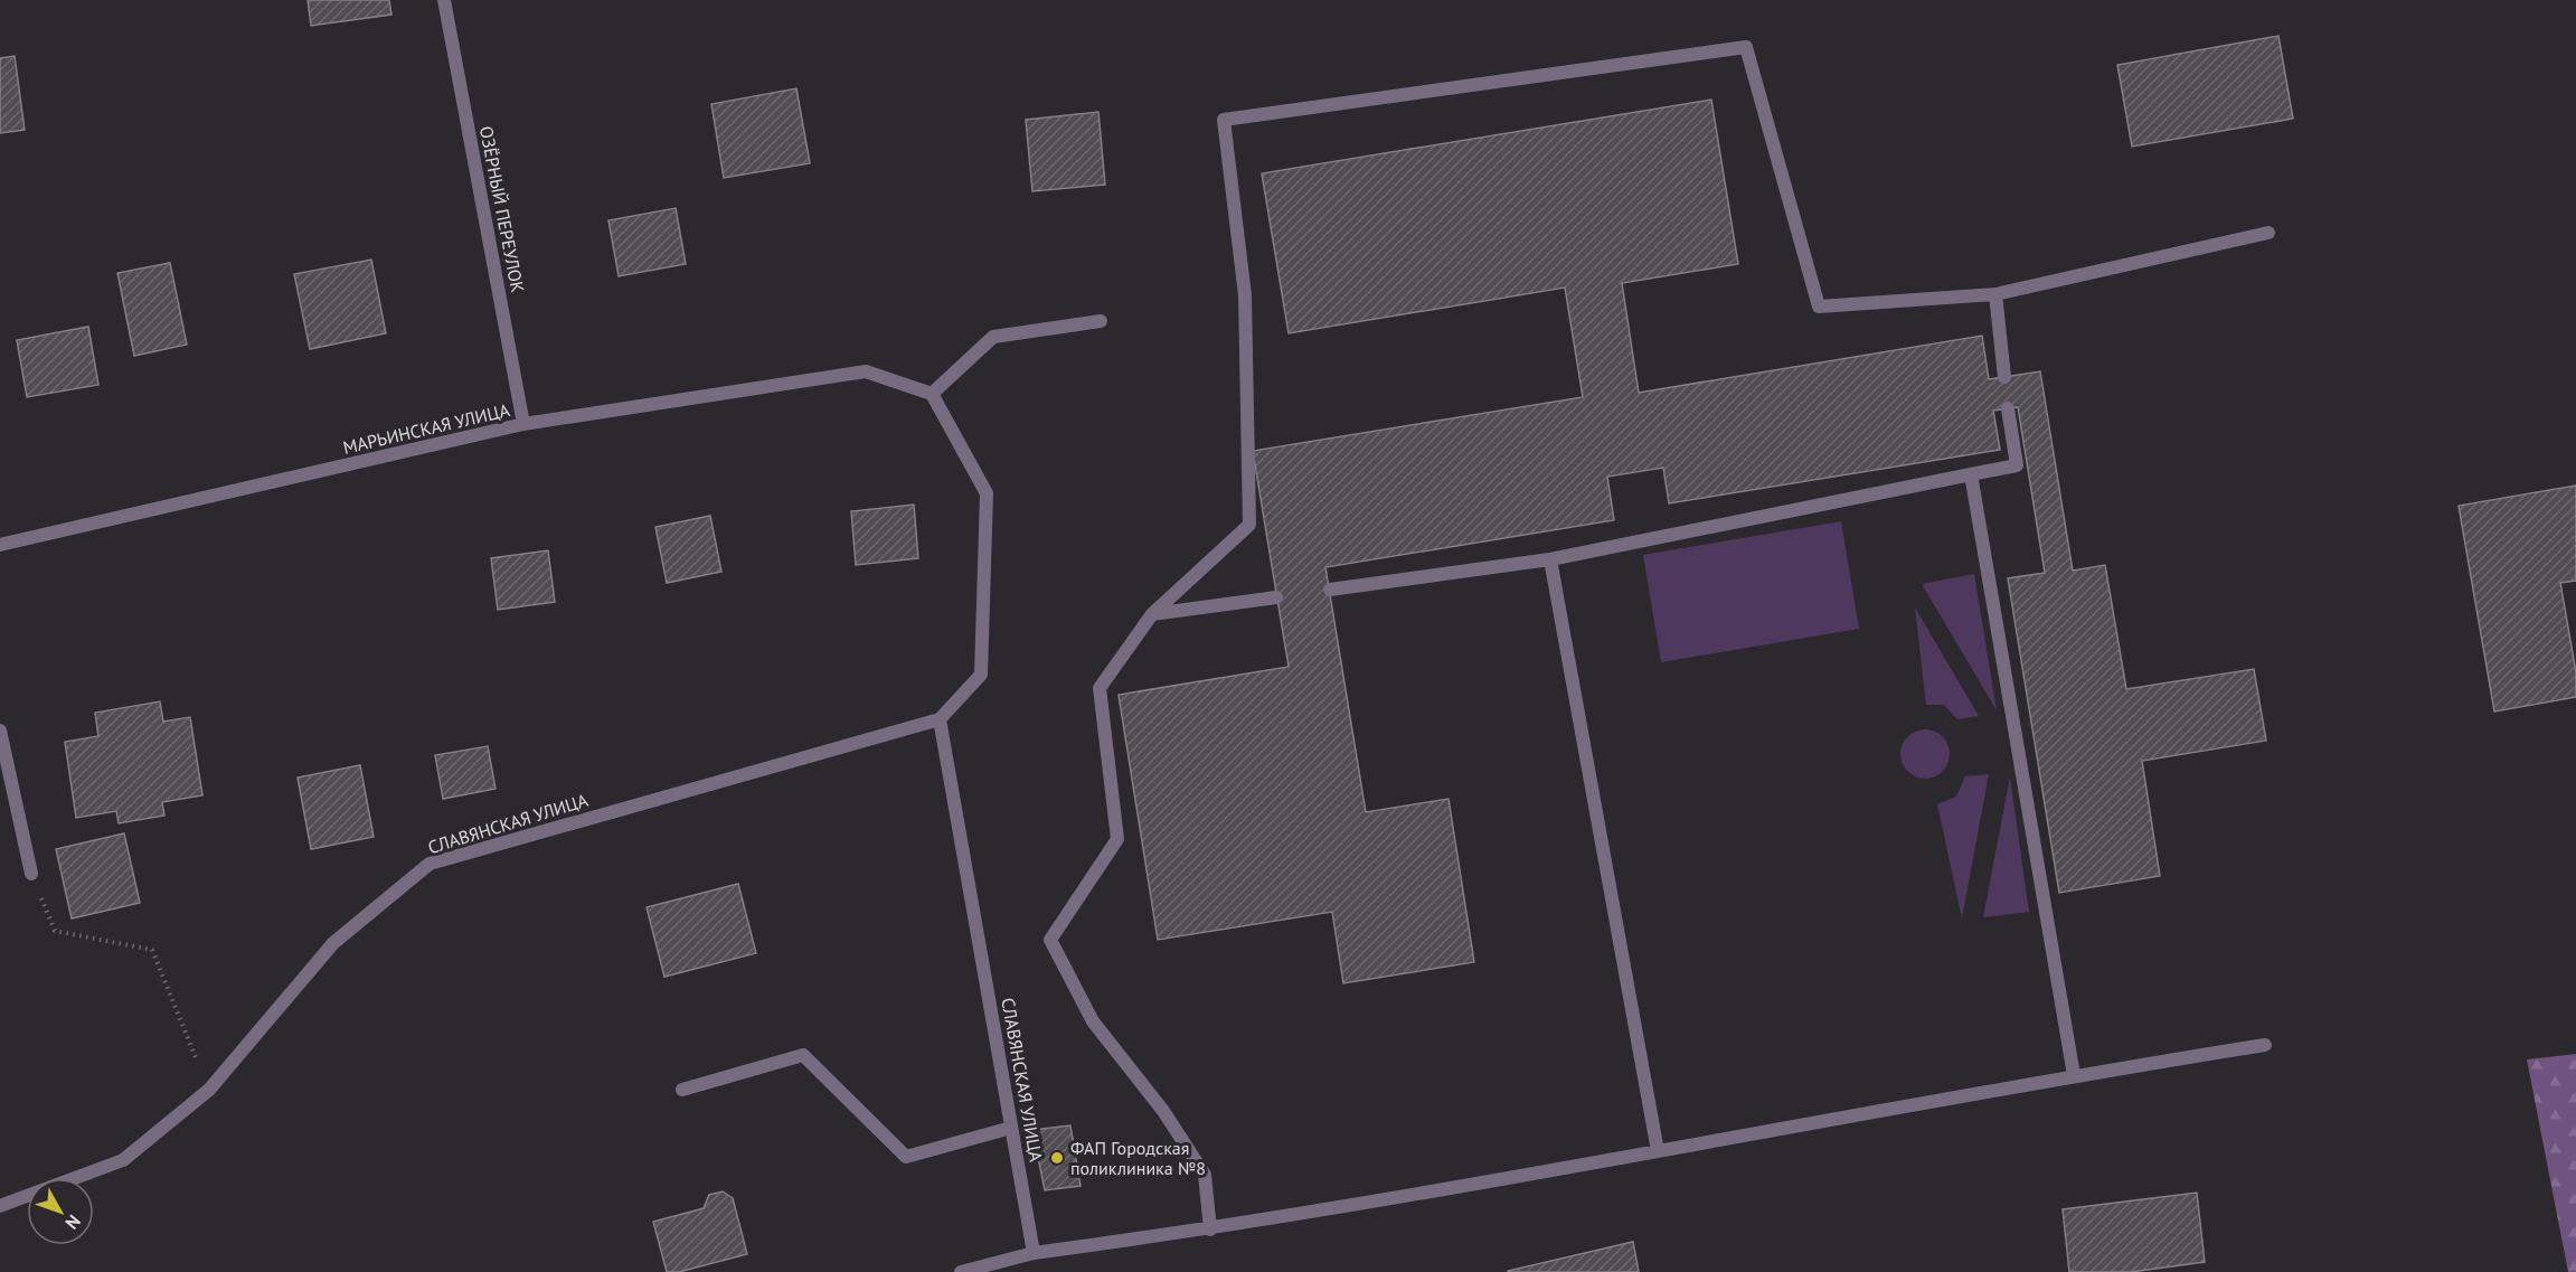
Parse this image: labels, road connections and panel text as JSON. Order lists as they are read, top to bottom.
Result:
{
  "streets": {
    "street": ["ОЗЁРНЫЙ ПЕРЕУЛОК", "МАРЬИНСКАЯ УЛИЦА", "СЛАВЯНСКАЯ УЛИЦА"]
  },
  "crossings": [
    ["ОЗЁРНЫЙ ПЕРЕУЛОК", "МАРЬИНСКАЯ УЛИЦА"]
  ],
  "places": ["ФАП Городская поликлиника №8"],
  "north": "bottom right"
}
